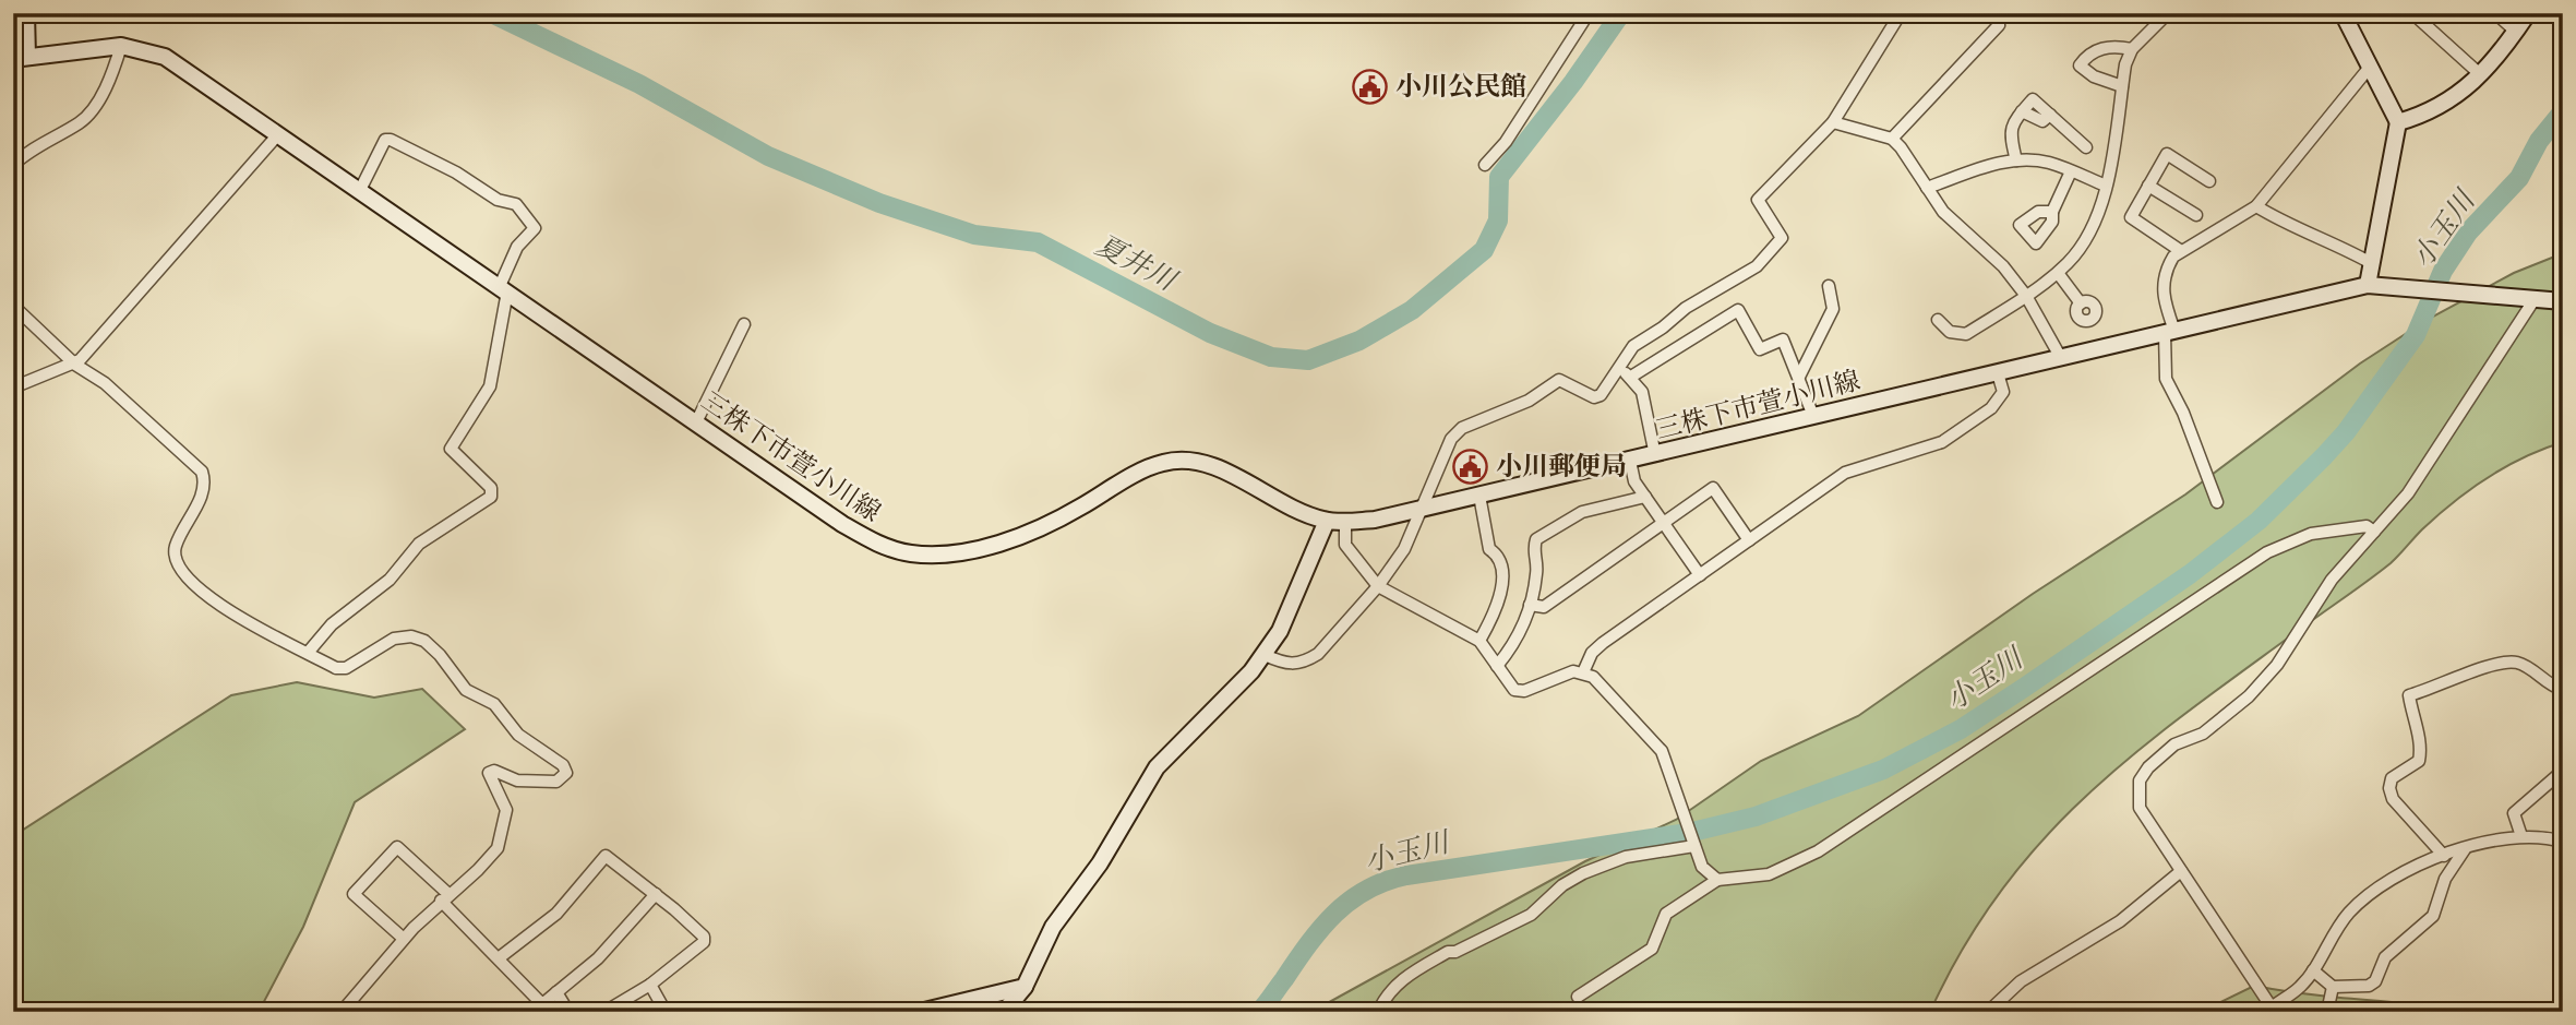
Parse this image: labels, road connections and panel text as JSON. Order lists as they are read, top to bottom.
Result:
{
  "streets": {
    "main road": ["三株下市萱小川線"]
  },
  "water": ["小玉川", "夏井川"],
  "places": {
    "public building": ["小川公民館", "小川郵便局"]
  }
}
